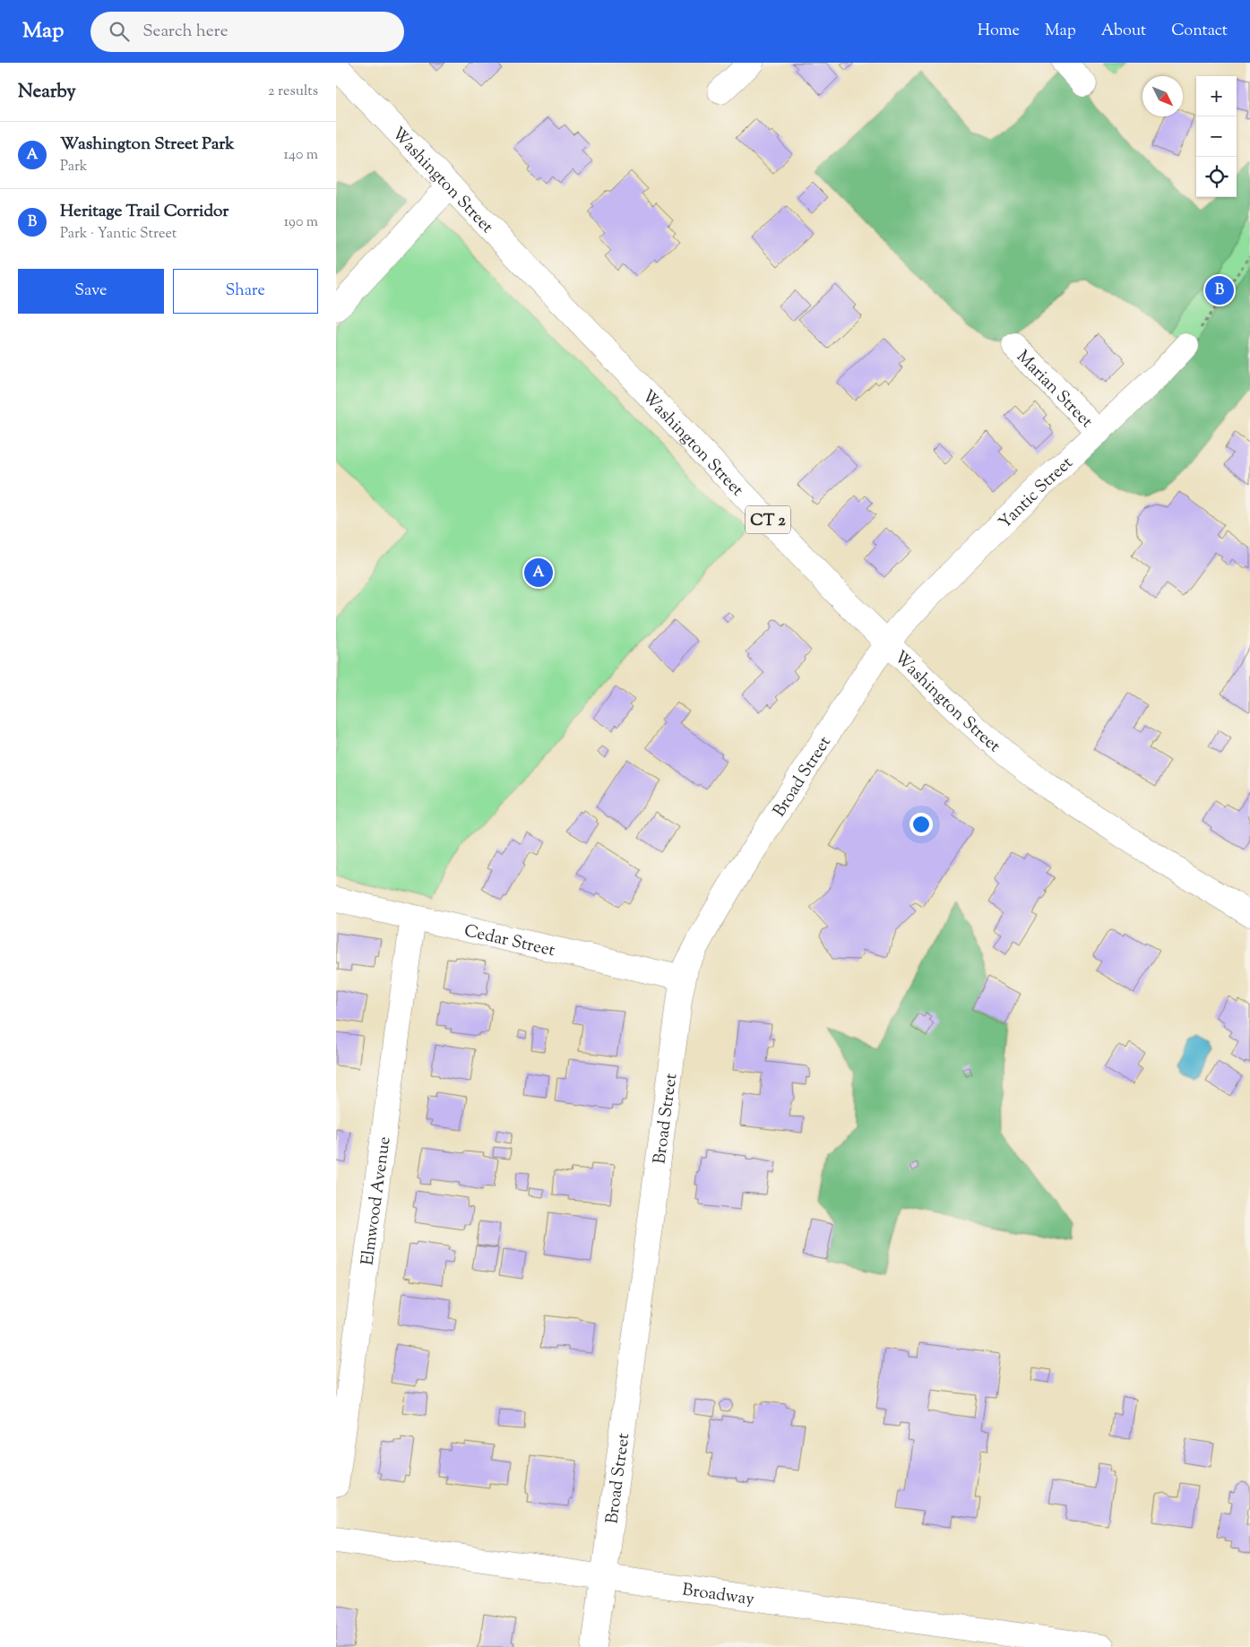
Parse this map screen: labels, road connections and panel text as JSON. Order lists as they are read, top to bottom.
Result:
{
  "streets": {
    "main road": [
      "Washington Street",
      "Marian Street",
      "Yantic Street",
      "CT 2",
      "Broad Street",
      "Cedar Street",
      "Elmwood Avenue",
      "Broadway"
    ]
  },
  "crossings": [
    ["Washington Street", "Yantic Street"],
    ["Washington Street", "Broad Street"],
    ["Marian Street", "Yantic Street"],
    ["Yantic Street", "Broad Street"],
    ["Broad Street", "Cedar Street"],
    ["Broad Street", "Broadway"],
    ["Cedar Street", "Elmwood Avenue"]
  ],
  "north": "bottom right",
  "page": {
    "header": "Map",
    "search": "Search here",
    "nav": [
      "Home",
      "Map",
      "About",
      "Contact"
    ],
    "heading": ["Nearby", "2 results"],
    "map_buttons": ["+", "−"],
    "list": [
      {
        "mark": "A",
        "name": "Washington Street Park",
        "note": "Park",
        "value": "140 m"
      },
      {
        "mark": "B",
        "name": "Heritage Trail Corridor",
        "note": "Park · Yantic Street",
        "value": "190 m"
      }
    ],
    "buttons": ["Save", "Share"],
    "pins": ["B", "A"]
  }
}
